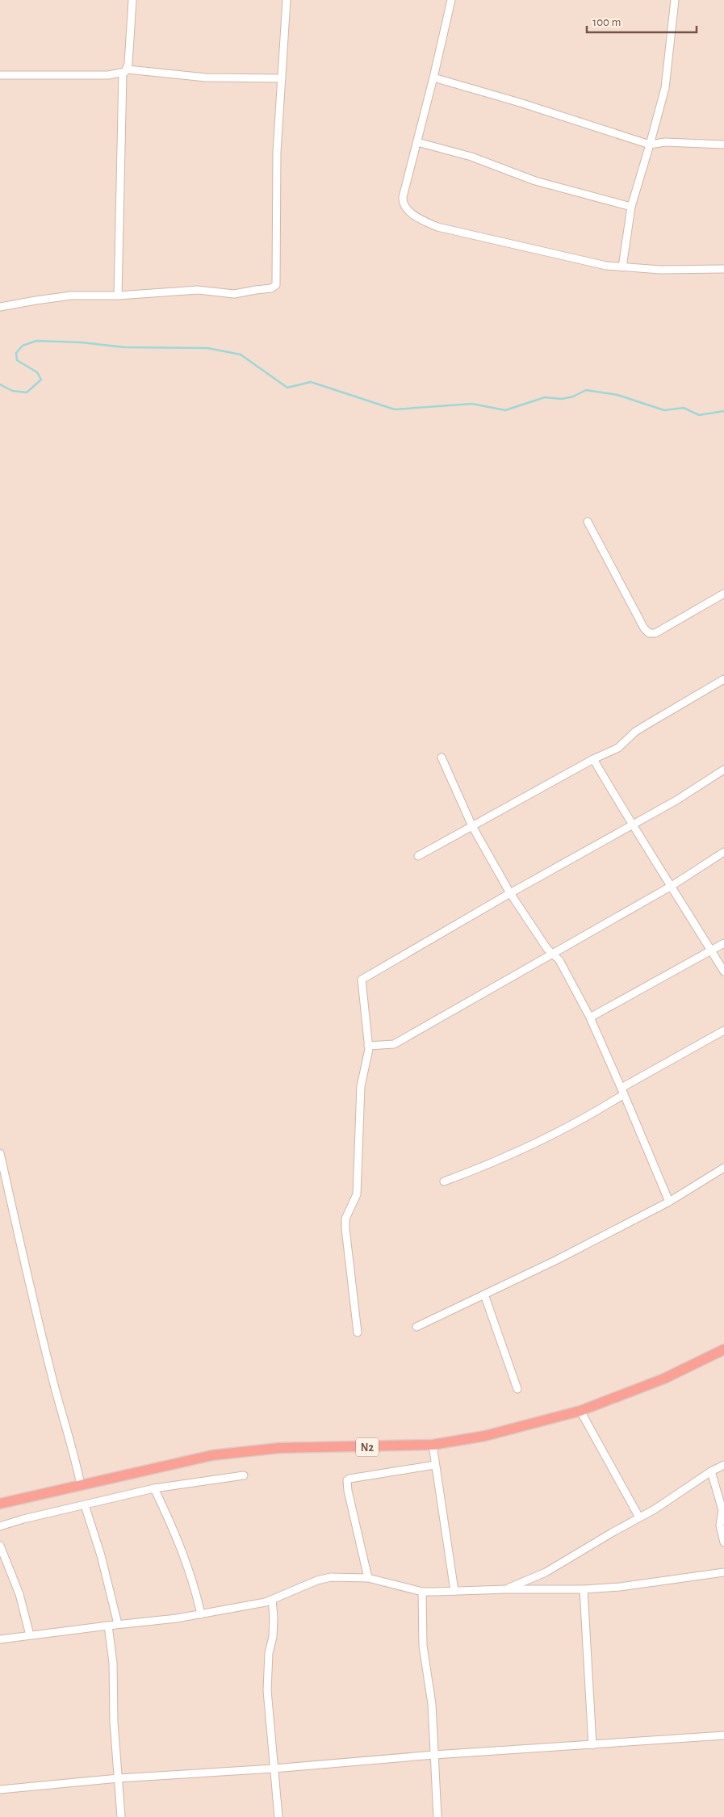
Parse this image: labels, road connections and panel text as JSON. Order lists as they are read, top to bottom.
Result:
{
  "streets": {
    "highway": ["N2"]
  },
  "scale_bar": "100 m"
}
